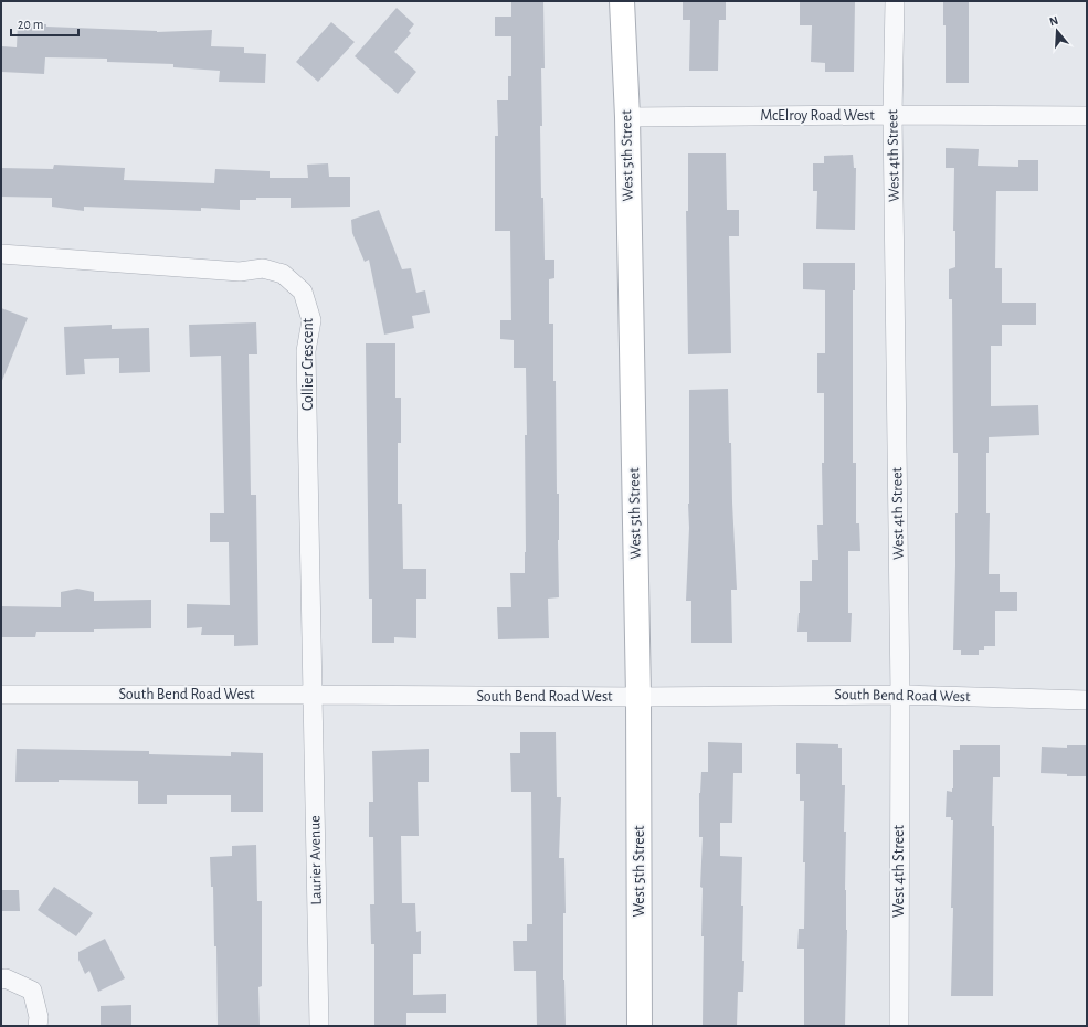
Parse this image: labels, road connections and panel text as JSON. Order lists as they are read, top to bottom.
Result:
{
  "streets": {
    "main road": ["West 5th Street"],
    "street": [
      "McElroy Road West",
      "West 4th Street",
      "Collier Crescent",
      "South Bend Road West",
      "Laurier Avenue"
    ]
  },
  "crossings": [
    ["McElroy Road West", "West 5th Street"],
    ["McElroy Road West", "West 4th Street"],
    ["West 5th Street", "South Bend Road West"],
    ["West 4th Street", "South Bend Road West"],
    ["Collier Crescent", "South Bend Road West"],
    ["Collier Crescent", "Laurier Avenue"],
    ["South Bend Road West", "Laurier Avenue"]
  ],
  "scale_bar": "20 m",
  "north": "top"
}
